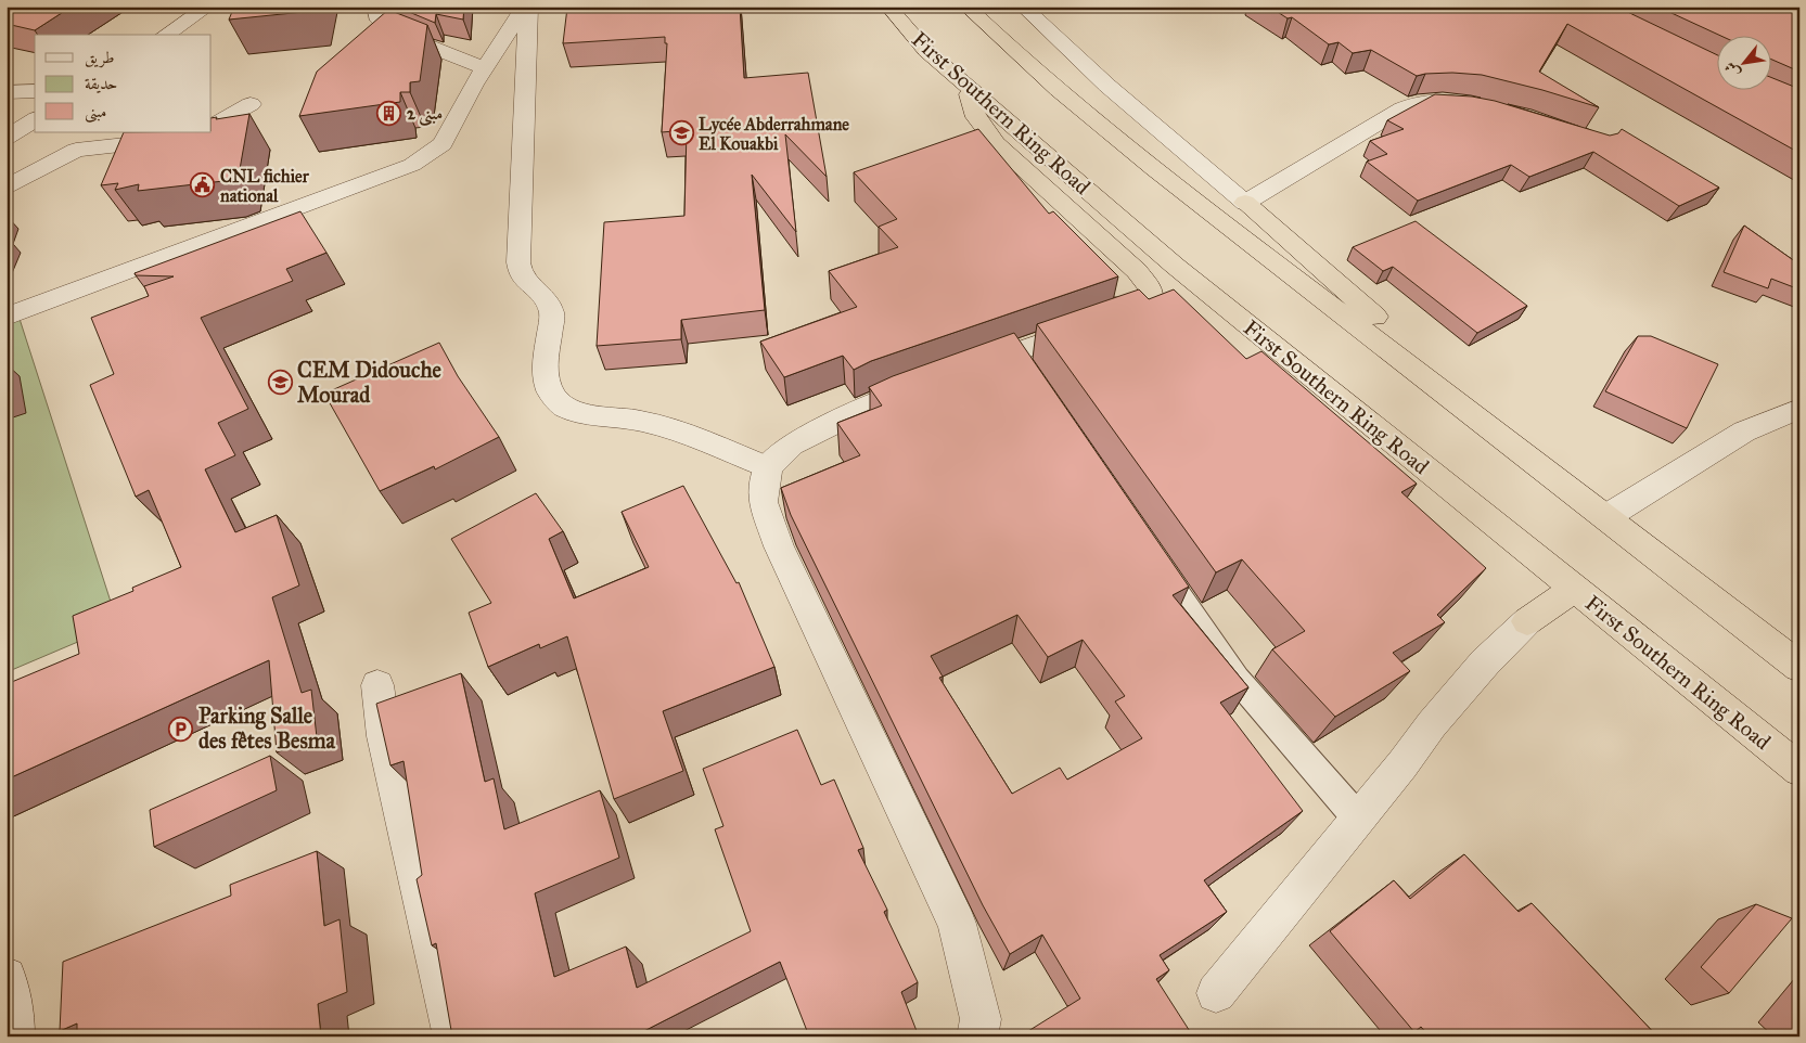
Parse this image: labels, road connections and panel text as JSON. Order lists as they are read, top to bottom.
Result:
{
  "streets": {
    "highway": ["First Southern Ring Road"]
  },
  "places": {
    "building": ["مبنى 2"],
    "school or university": ["Lycée Abderrahmane El Kouakbi", "CEM Didouche Mourad"],
    "public building": ["CNL fichier national"],
    "parking": ["Parking Salle des fêtes Besma"]
  },
  "legend": ["طريق", "حديقة", "مبنى"],
  "north": "bottom left"
}
